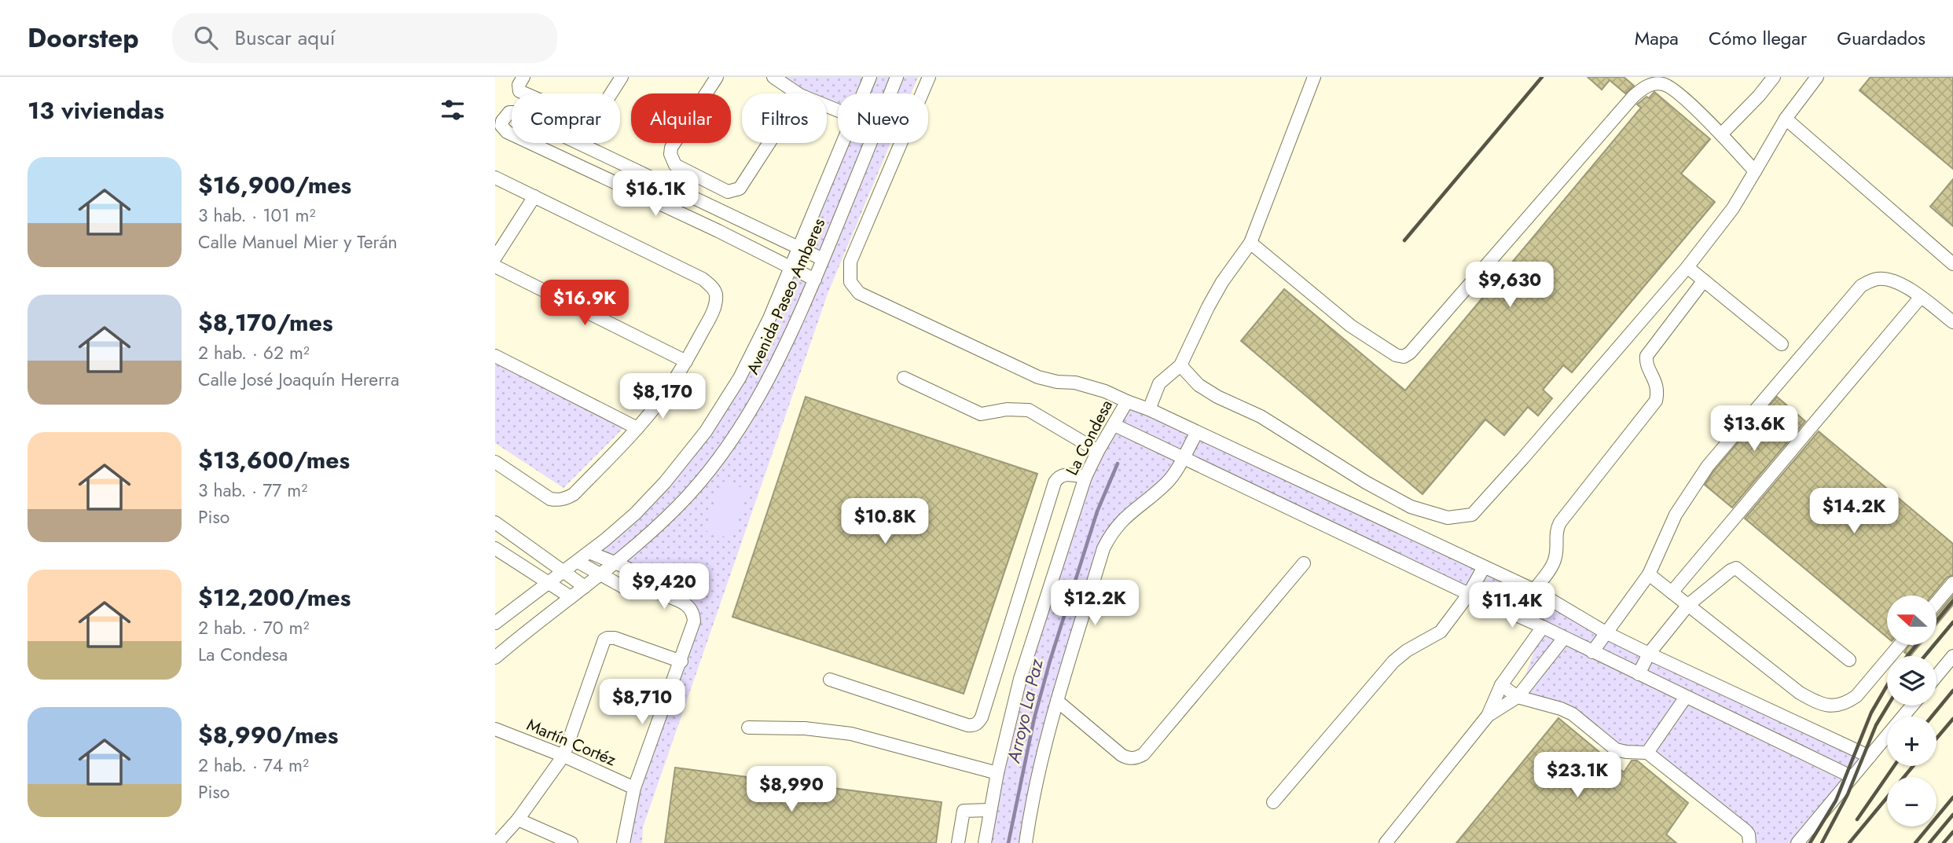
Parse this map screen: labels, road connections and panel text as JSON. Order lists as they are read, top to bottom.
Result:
{
  "streets": {
    "street": ["Avenida Paseo Amberes", "La Condesa", "Martín Cortéz"]
  },
  "water": ["Arroyo La Paz"],
  "north": "left",
  "page": {
    "header": "Doorstep",
    "search": "Buscar aquí",
    "nav": ["Mapa", "Cómo llegar", "Guardados"],
    "heading": "13 viviendas",
    "chip": [
      "Comprar",
      "Alquilar",
      "Filtros",
      "Nuevo"
    ],
    "list": [
      {
        "name": "$16,900/mes",
        "note": "3 hab. · 101 m² · Calle Manuel Mier y Terán"
      },
      {
        "name": "$8,170/mes",
        "note": "2 hab. · 62 m² · Calle José Joaquín Hererra"
      },
      {
        "name": "$13,600/mes",
        "note": "3 hab. · 77 m² · Piso"
      },
      {
        "name": "$12,200/mes",
        "note": "2 hab. · 70 m² · La Condesa"
      },
      {
        "name": "$8,990/mes",
        "note": "2 hab. · 74 m² · Piso"
      }
    ],
    "price": [
      "$16.1K",
      "$9,630",
      "$16.9K",
      "$8,170",
      "$13.6K",
      "$14.2K",
      "$10.8K",
      "$9,420",
      "$12.2K",
      "$11.4K",
      "$8,710",
      "$23.1K",
      "$8,990"
    ],
    "map_buttons": ["+", "−"]
  }
}
